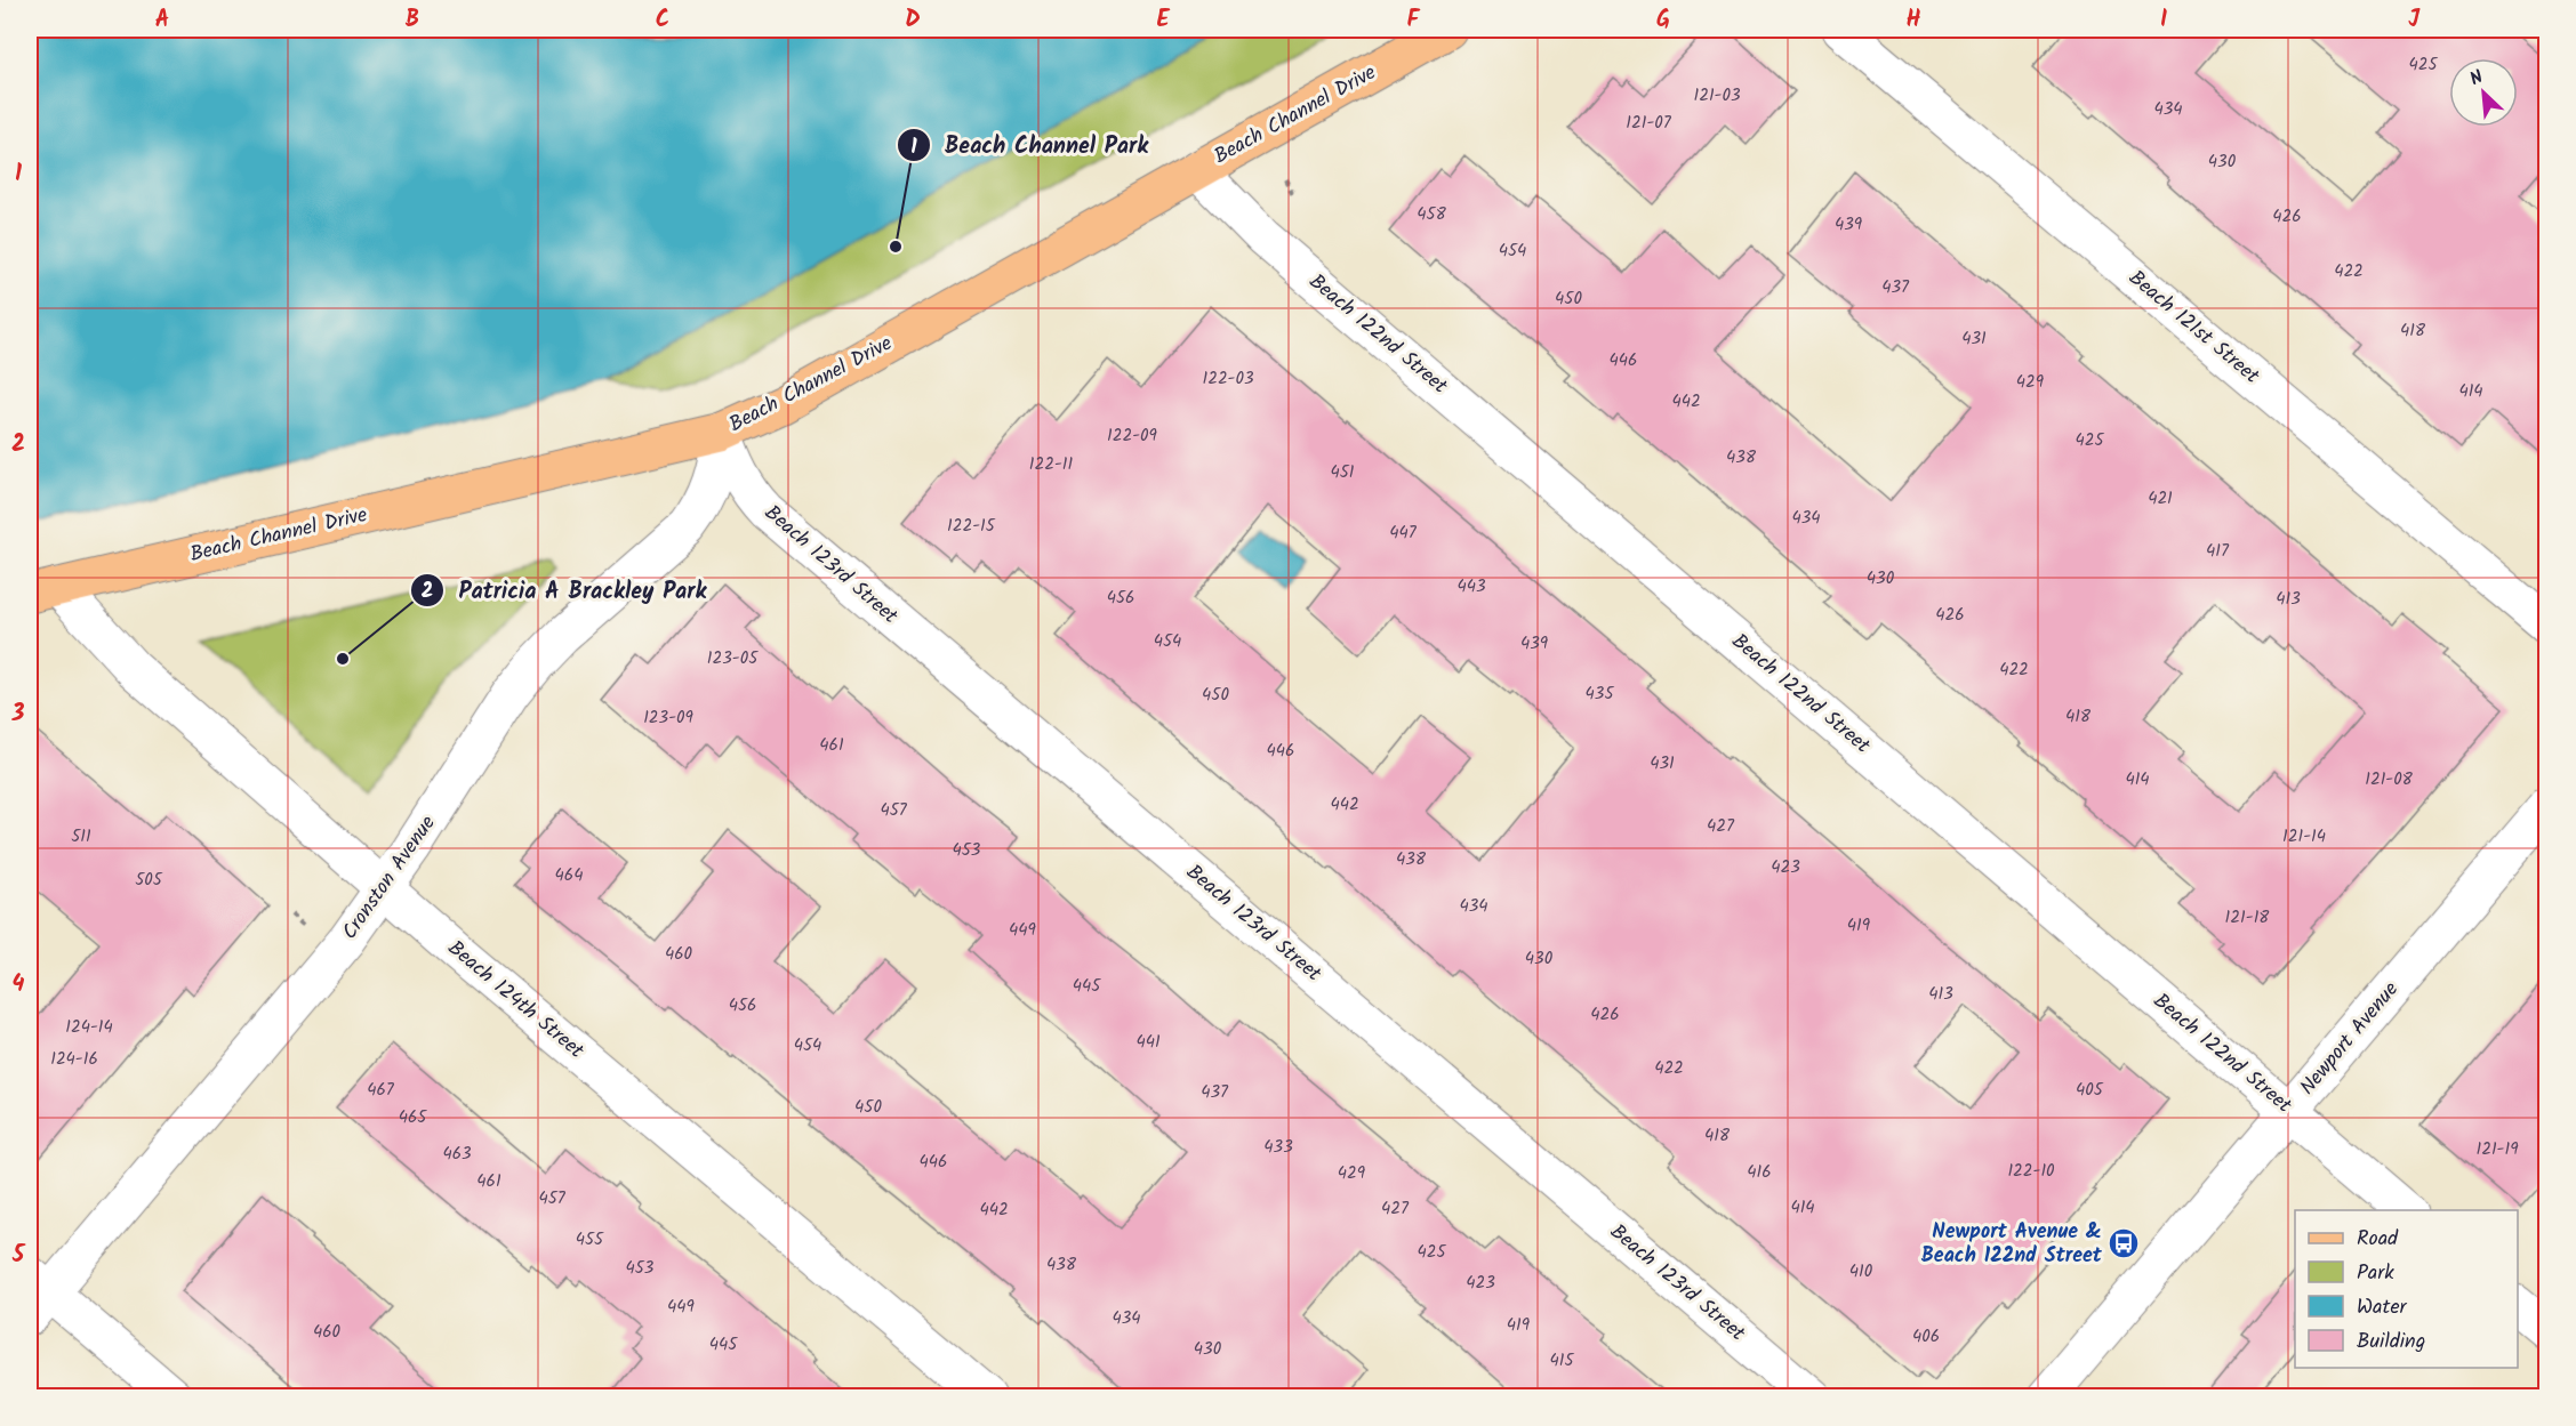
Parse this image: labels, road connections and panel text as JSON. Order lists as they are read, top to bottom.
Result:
{
  "streets": {
    "main road": ["Beach Channel Drive"],
    "street": [
      "Beach 121st Street",
      "Beach 122nd Street",
      "Beach 123rd Street",
      "Cronston Avenue",
      "Beach 124th Street",
      "Newport Avenue"
    ]
  },
  "crossings": [
    ["Beach Channel Drive", "Beach 122nd Street"],
    ["Beach Channel Drive", "Beach 123rd Street"],
    ["Beach Channel Drive", "Cronston Avenue"],
    ["Beach Channel Drive", "Beach 124th Street"],
    ["Beach 122nd Street", "Newport Avenue"],
    ["Beach 123rd Street", "Cronston Avenue"],
    ["Cronston Avenue", "Beach 124th Street"]
  ],
  "places": {
    "other": ["Beach Channel Park", "Patricia A Brackley Park"],
    "bus stop": ["Newport Avenue & Beach 122nd Street"]
  },
  "house_numbers": [
    "425",
    "121-03",
    "434",
    "121-07",
    "430",
    "458",
    "426",
    "439",
    "454",
    "422",
    "437",
    "450",
    "418",
    "431",
    "446",
    "122-03",
    "429",
    "414",
    "442",
    "122-09",
    "425",
    "438",
    "122-11",
    "451",
    "421",
    "434",
    "122-15",
    "447",
    "417",
    "430",
    "443",
    "456",
    "413",
    "426",
    "454",
    "439",
    "123-05",
    "422",
    "435",
    "450",
    "418",
    "123-09",
    "461",
    "446",
    "431",
    "414",
    "121-08",
    "442",
    "457",
    "427",
    "511",
    "121-14",
    "453",
    "438",
    "423",
    "464",
    "505",
    "434",
    "121-18",
    "419",
    "449",
    "460",
    "430",
    "445",
    "413",
    "456",
    "426",
    "124-14",
    "441",
    "454",
    "124-16",
    "422",
    "467",
    "405",
    "437",
    "450",
    "465",
    "418",
    "433",
    "121-19",
    "463",
    "446",
    "122-10",
    "416",
    "429",
    "461",
    "457",
    "414",
    "427",
    "442",
    "455",
    "425",
    "438",
    "453",
    "410",
    "423",
    "449",
    "434",
    "419",
    "460",
    "406",
    "445",
    "430",
    "415"
  ],
  "legend": [
    "Road",
    "Park",
    "Water",
    "Building"
  ],
  "north": "top left",
  "grid": {
    "columns": [
      "A",
      "B",
      "C",
      "D",
      "E",
      "F",
      "G",
      "H",
      "I",
      "J"
    ],
    "rows": [
      "1",
      "2",
      "3",
      "4",
      "5"
    ]
  }
}
